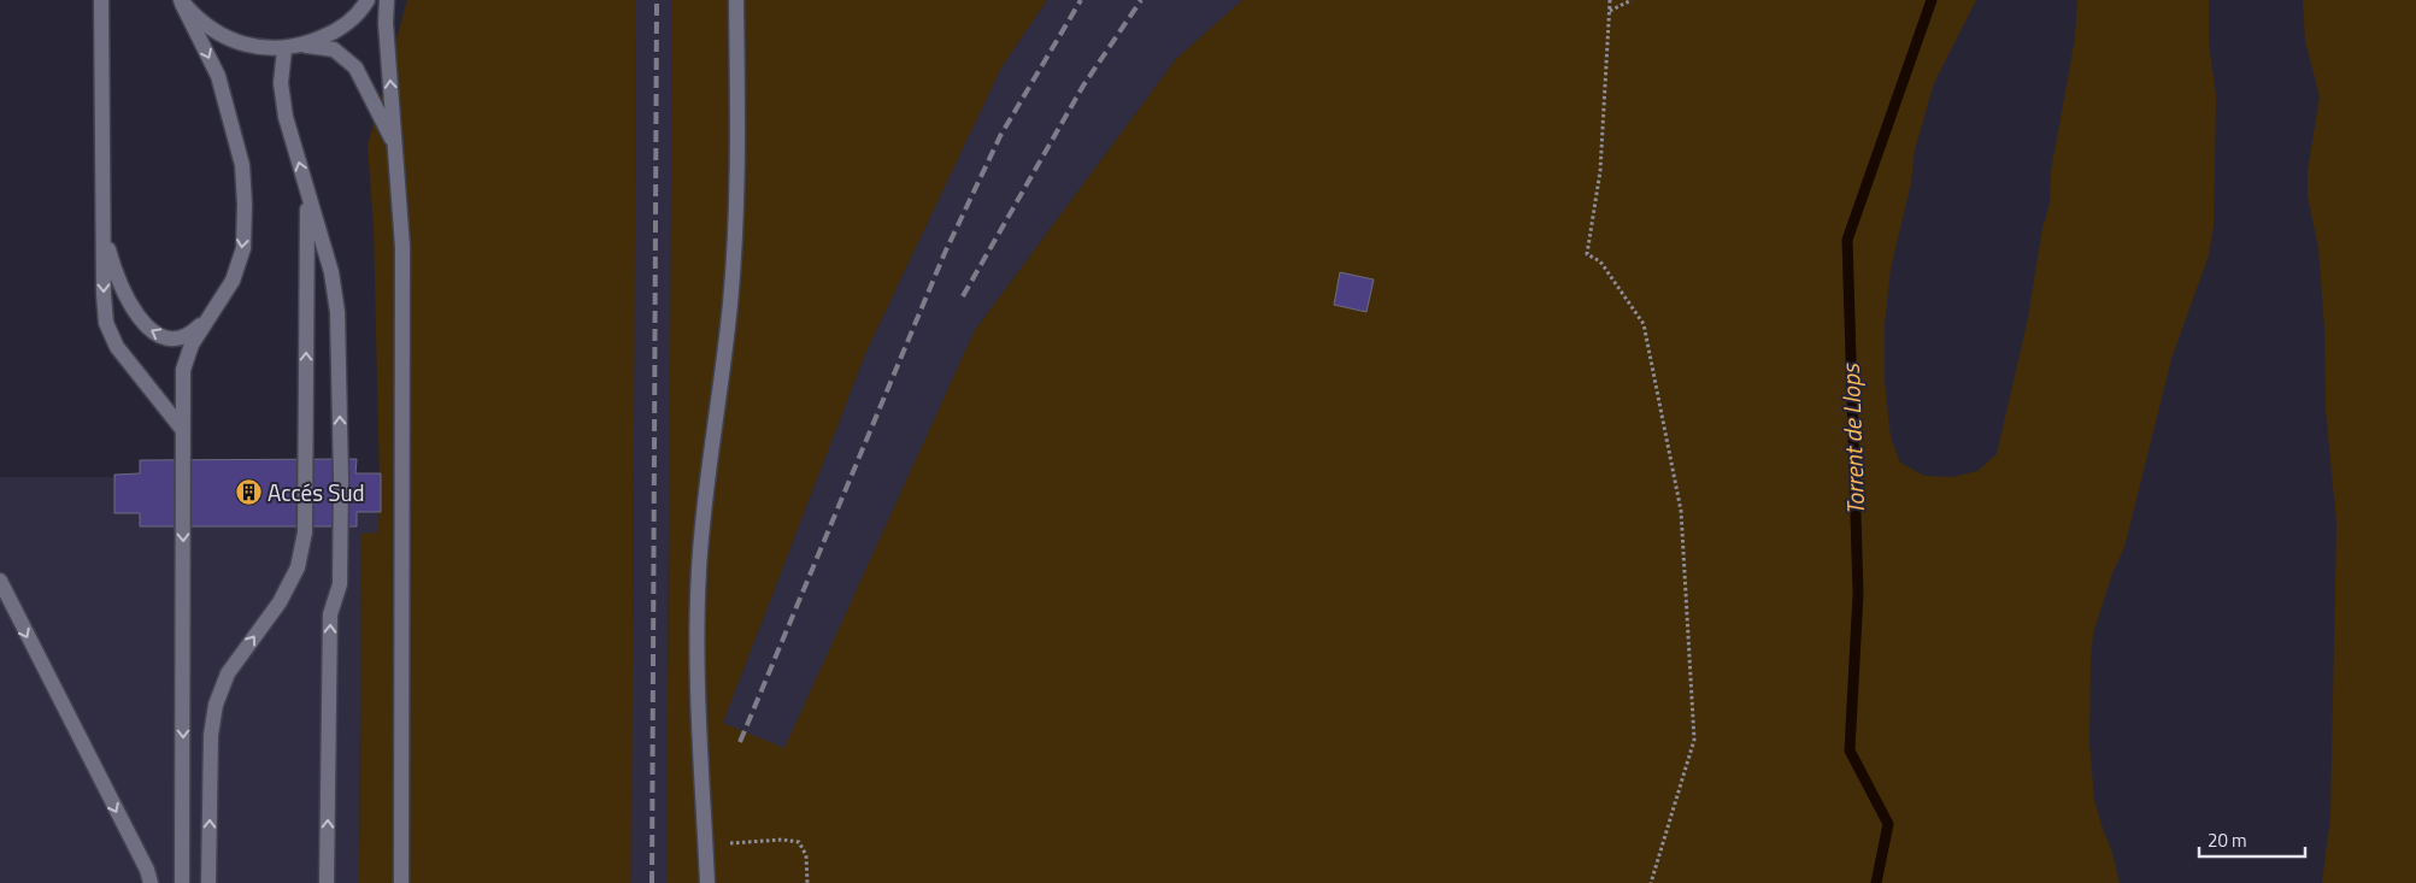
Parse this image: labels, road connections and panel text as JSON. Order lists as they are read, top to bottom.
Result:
{
  "water": ["Torrent de Llops"],
  "places": {
    "building": ["Accés Sud"]
  },
  "scale_bar": "20 m"
}
